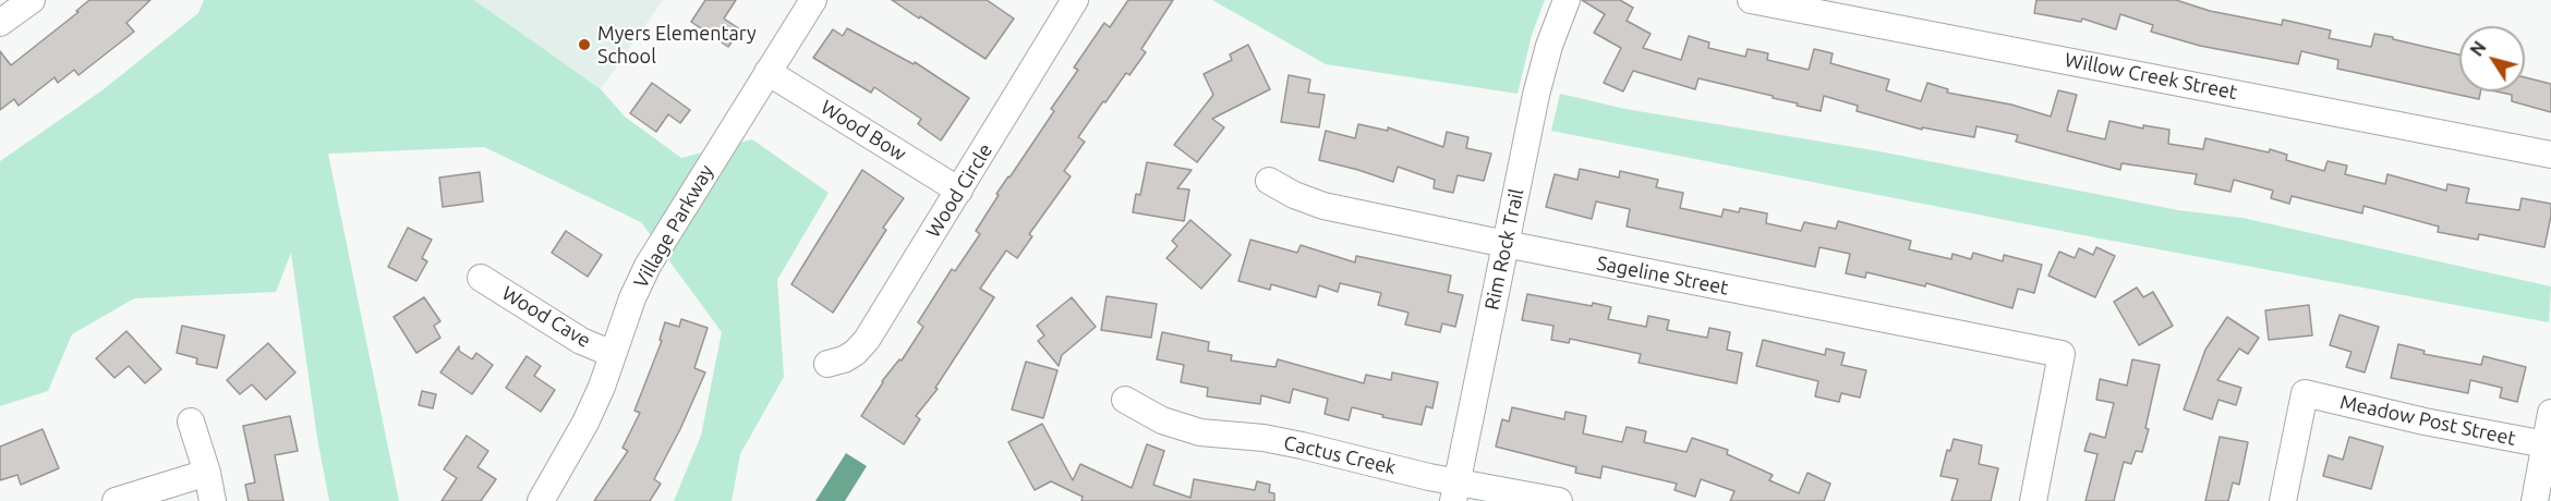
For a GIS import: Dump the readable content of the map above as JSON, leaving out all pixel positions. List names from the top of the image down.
{
  "streets": {
    "street": [
      "Willow Creek Street",
      "Wood Bow",
      "Wood Circle",
      "Village Parkway",
      "Rim Rock Trail",
      "Sageline Street",
      "Wood Cave",
      "Meadow Post Street",
      "Cactus Creek"
    ]
  },
  "crossings": [
    ["Wood Bow", "Wood Circle"],
    ["Wood Bow", "Village Parkway"],
    ["Village Parkway", "Wood Cave"],
    ["Rim Rock Trail", "Sageline Street"],
    ["Rim Rock Trail", "Cactus Creek"]
  ],
  "places": ["Myers Elementary School"],
  "north": "top left"
}
